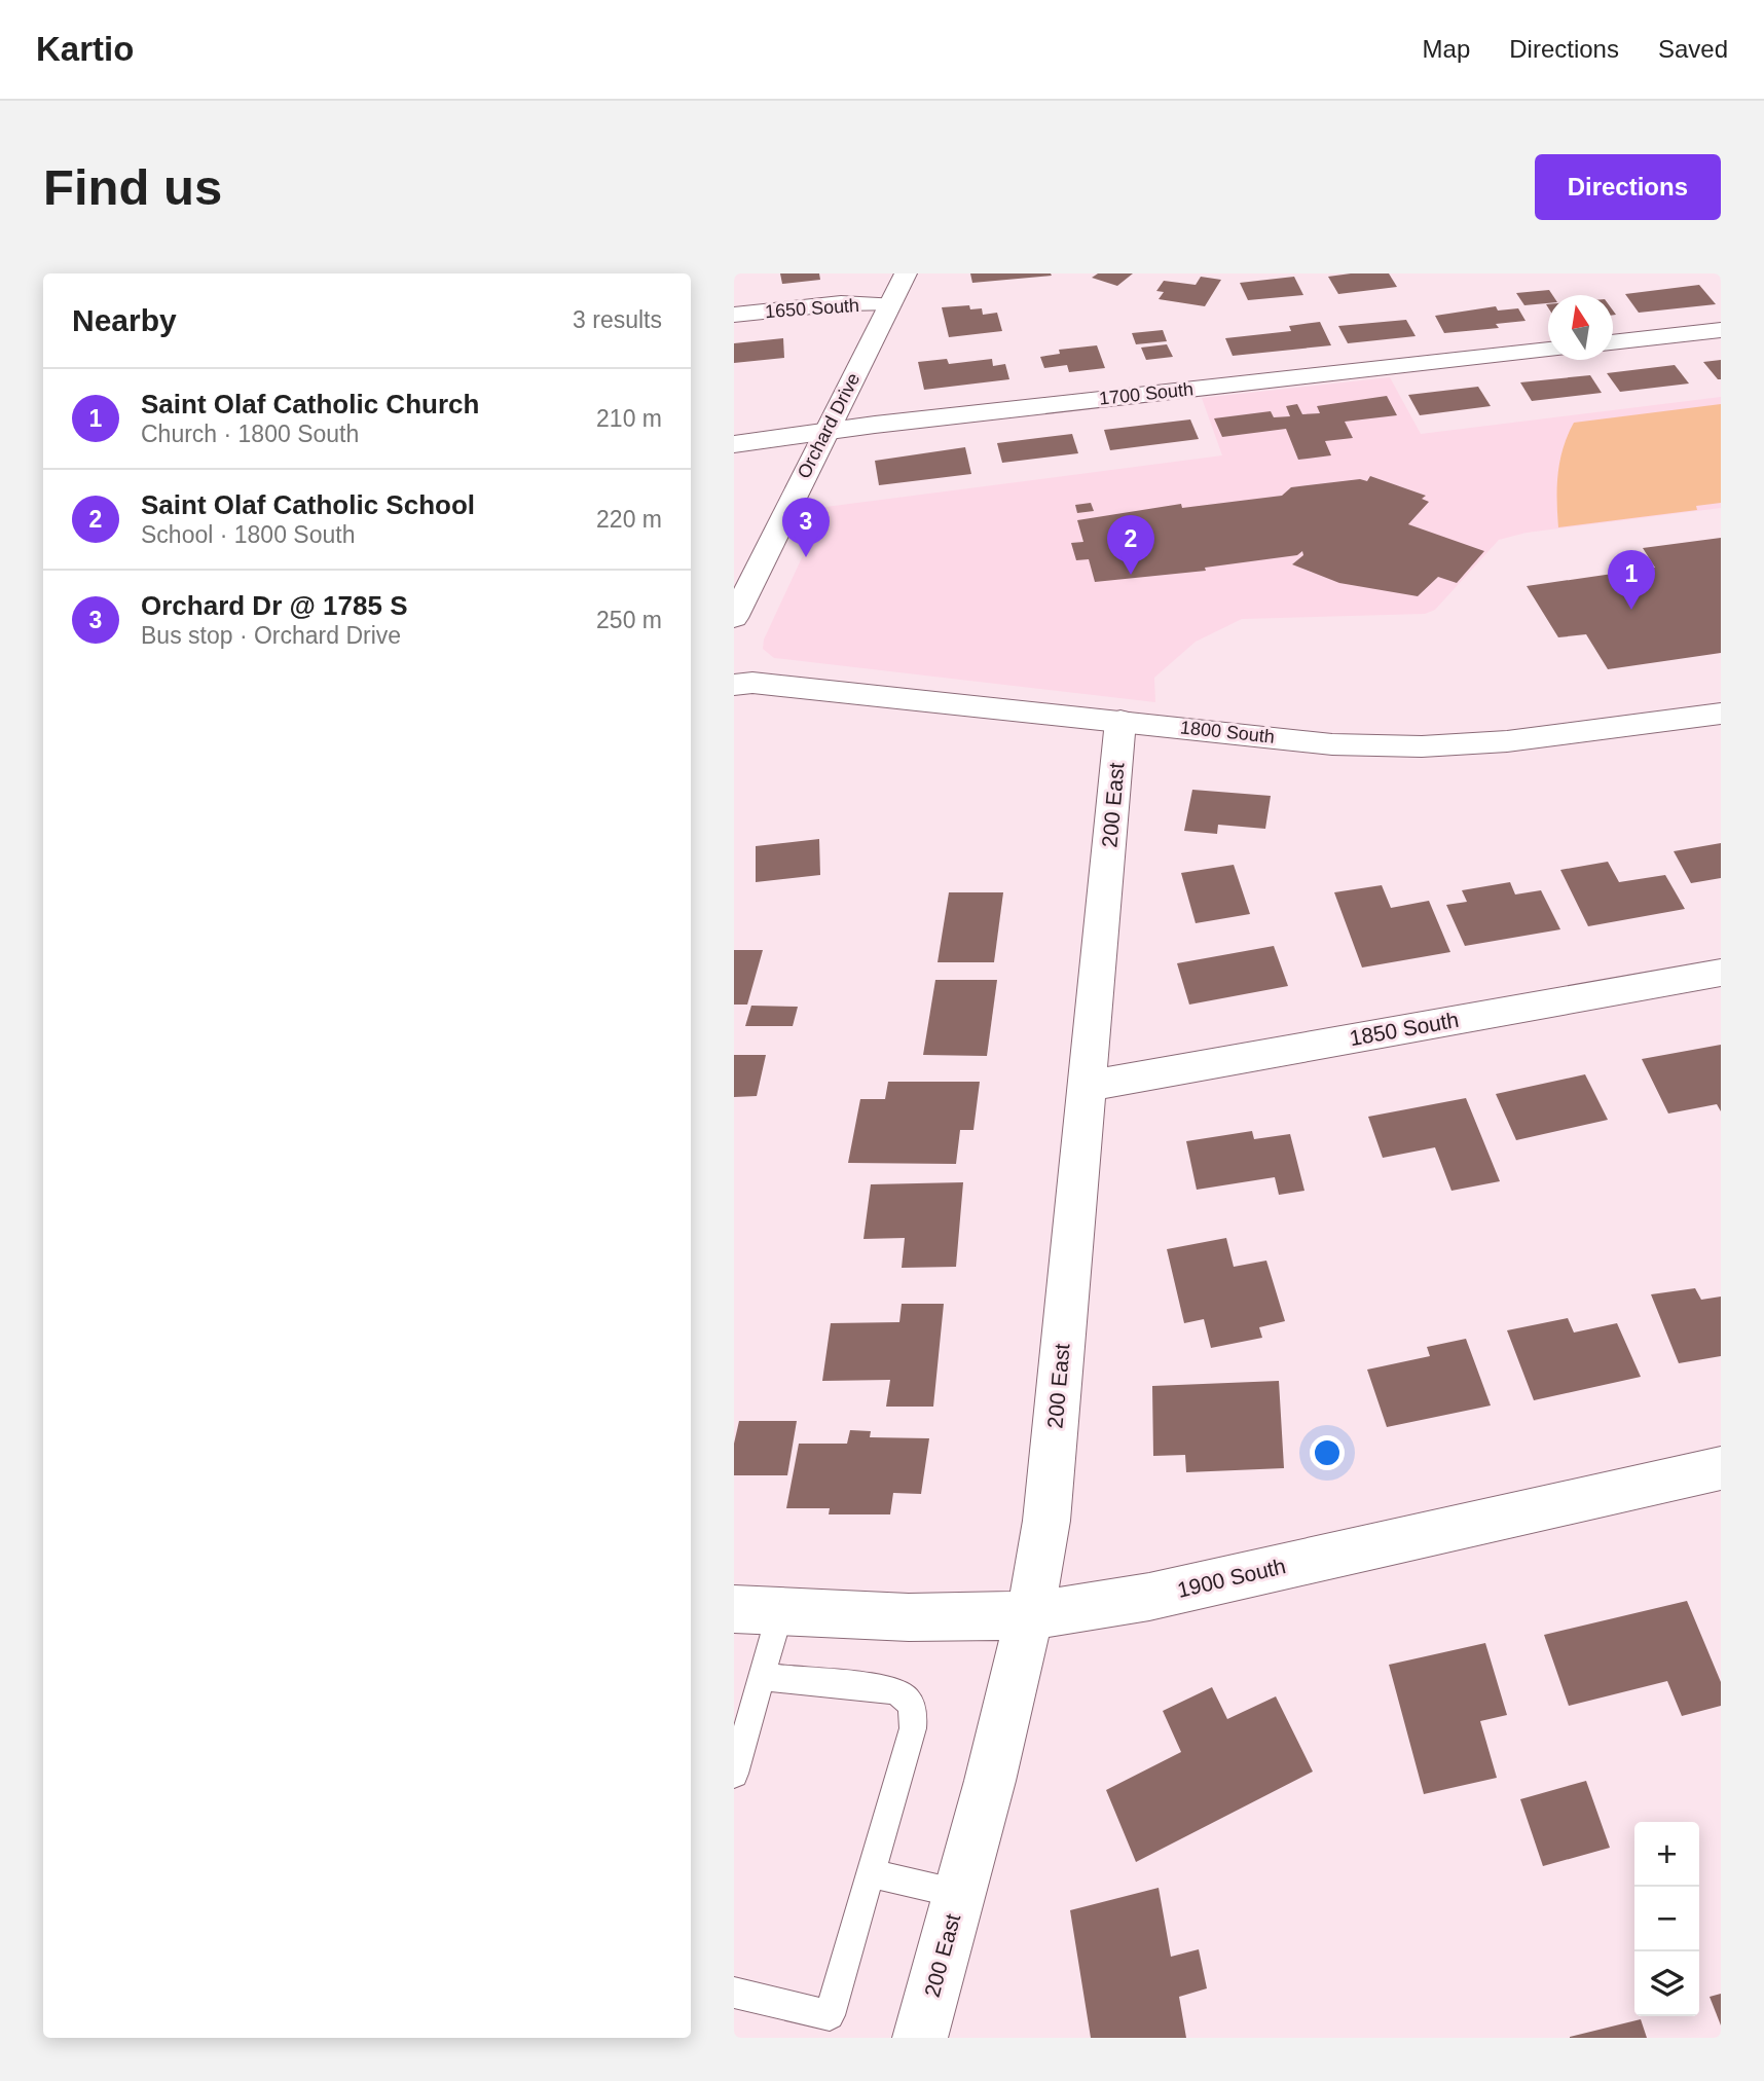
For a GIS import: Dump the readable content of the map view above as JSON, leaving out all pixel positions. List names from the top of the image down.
{
  "streets": {
    "street": [
      "1650 South",
      "1700 South",
      "Orchard Drive",
      "1800 South",
      "200 East",
      "1850 South",
      "1900 South"
    ]
  },
  "crossings": [
    ["1650 South", "Orchard Drive"],
    ["1700 South", "Orchard Drive"],
    ["1800 South", "200 East"],
    ["200 East", "1850 South"],
    ["200 East", "1900 South"]
  ],
  "north": "top",
  "page": {
    "header": "Kartio",
    "nav": ["Map", "Directions", "Saved"],
    "buttons": "Directions",
    "title": "Find us",
    "heading": ["Nearby", "3 results"],
    "list": [
      {
        "mark": "1",
        "name": "Saint Olaf Catholic Church",
        "note": "Church · 1800 South",
        "value": "210 m"
      },
      {
        "mark": "2",
        "name": "Saint Olaf Catholic School",
        "note": "School · 1800 South",
        "value": "220 m"
      },
      {
        "mark": "3",
        "name": "Orchard Dr @ 1785 S",
        "note": "Bus stop · Orchard Drive",
        "value": "250 m"
      }
    ],
    "pins": ["3", "2", "1"],
    "map_buttons": ["+", "−"]
  }
}
